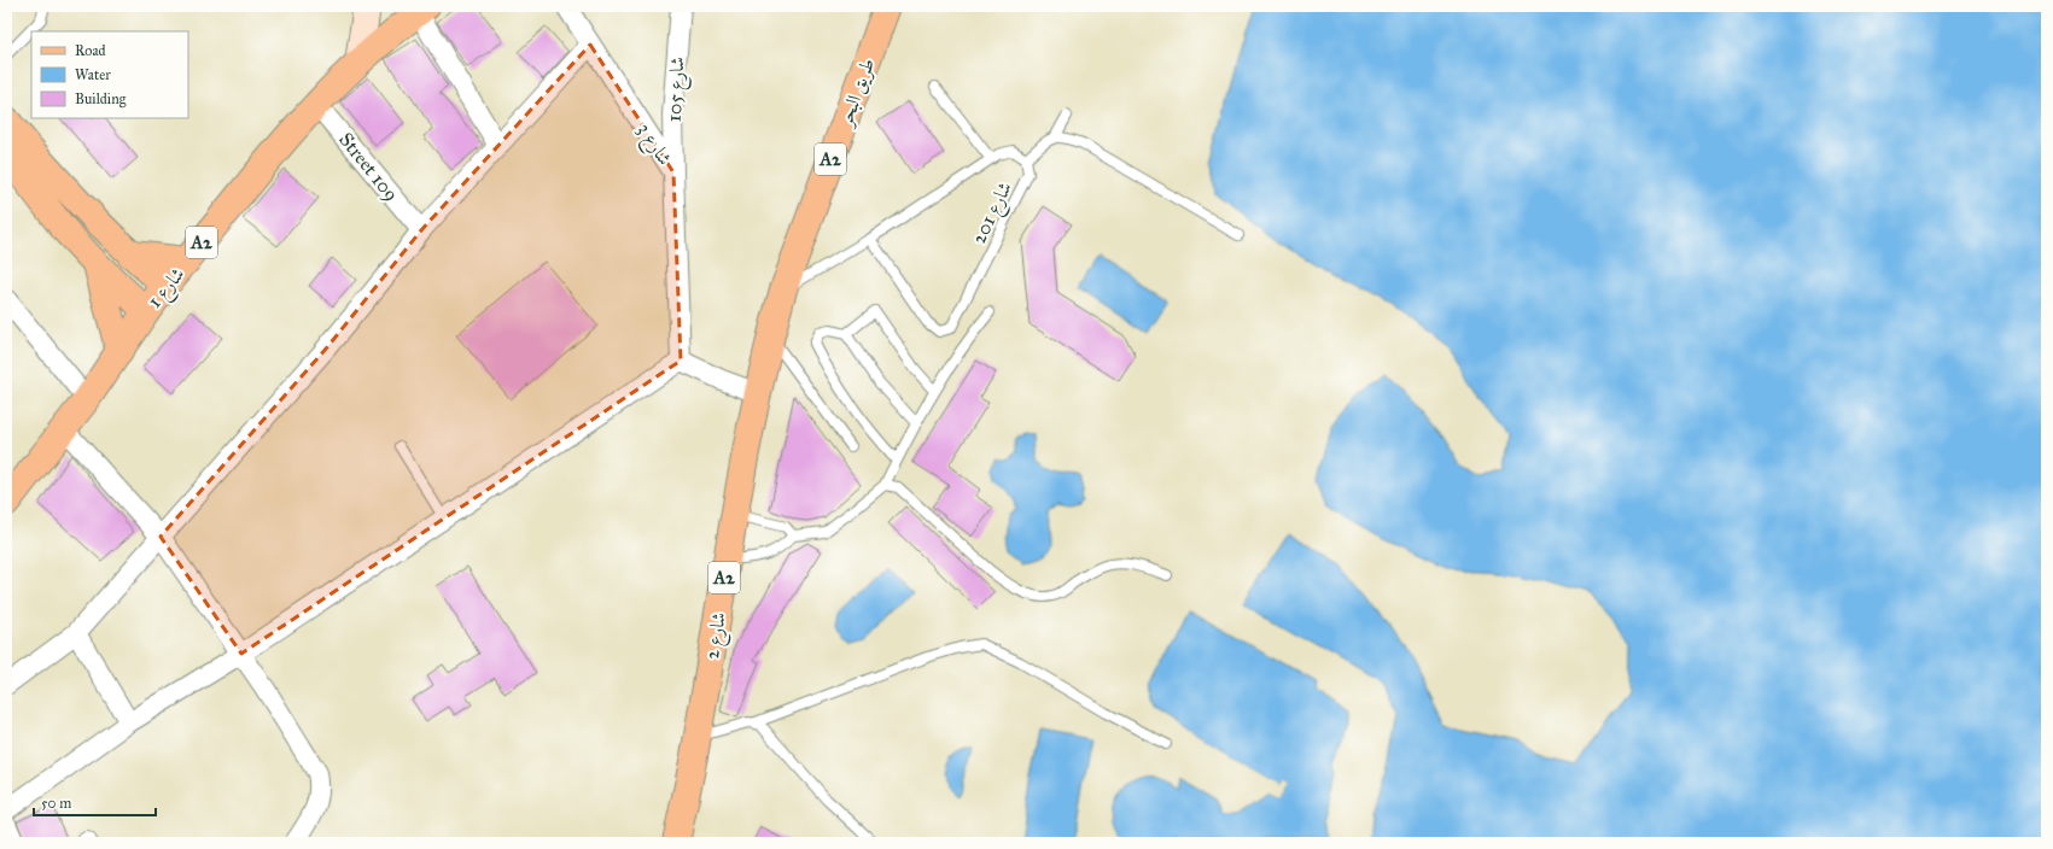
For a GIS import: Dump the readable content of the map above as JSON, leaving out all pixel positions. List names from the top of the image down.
{
  "streets": {
    "main road": [
      "طريق البحر",
      "A2",
      "شارع 1",
      "شارع 2"
    ],
    "street": ["شارع 105", "شارع 3", "Street 109"],
    "lane": ["شارع 201"]
  },
  "crossings": [
    ["شارع 105", "شارع 3"],
    ["طريق البحر", "شارع 201"],
    ["طريق البحر", "شارع 2"],
    ["Street 109", "شارع 1"],
    ["شارع 201", "شارع 2"]
  ],
  "legend": ["Road", "Water", "Building"],
  "scale_bar": "50 m"
}
